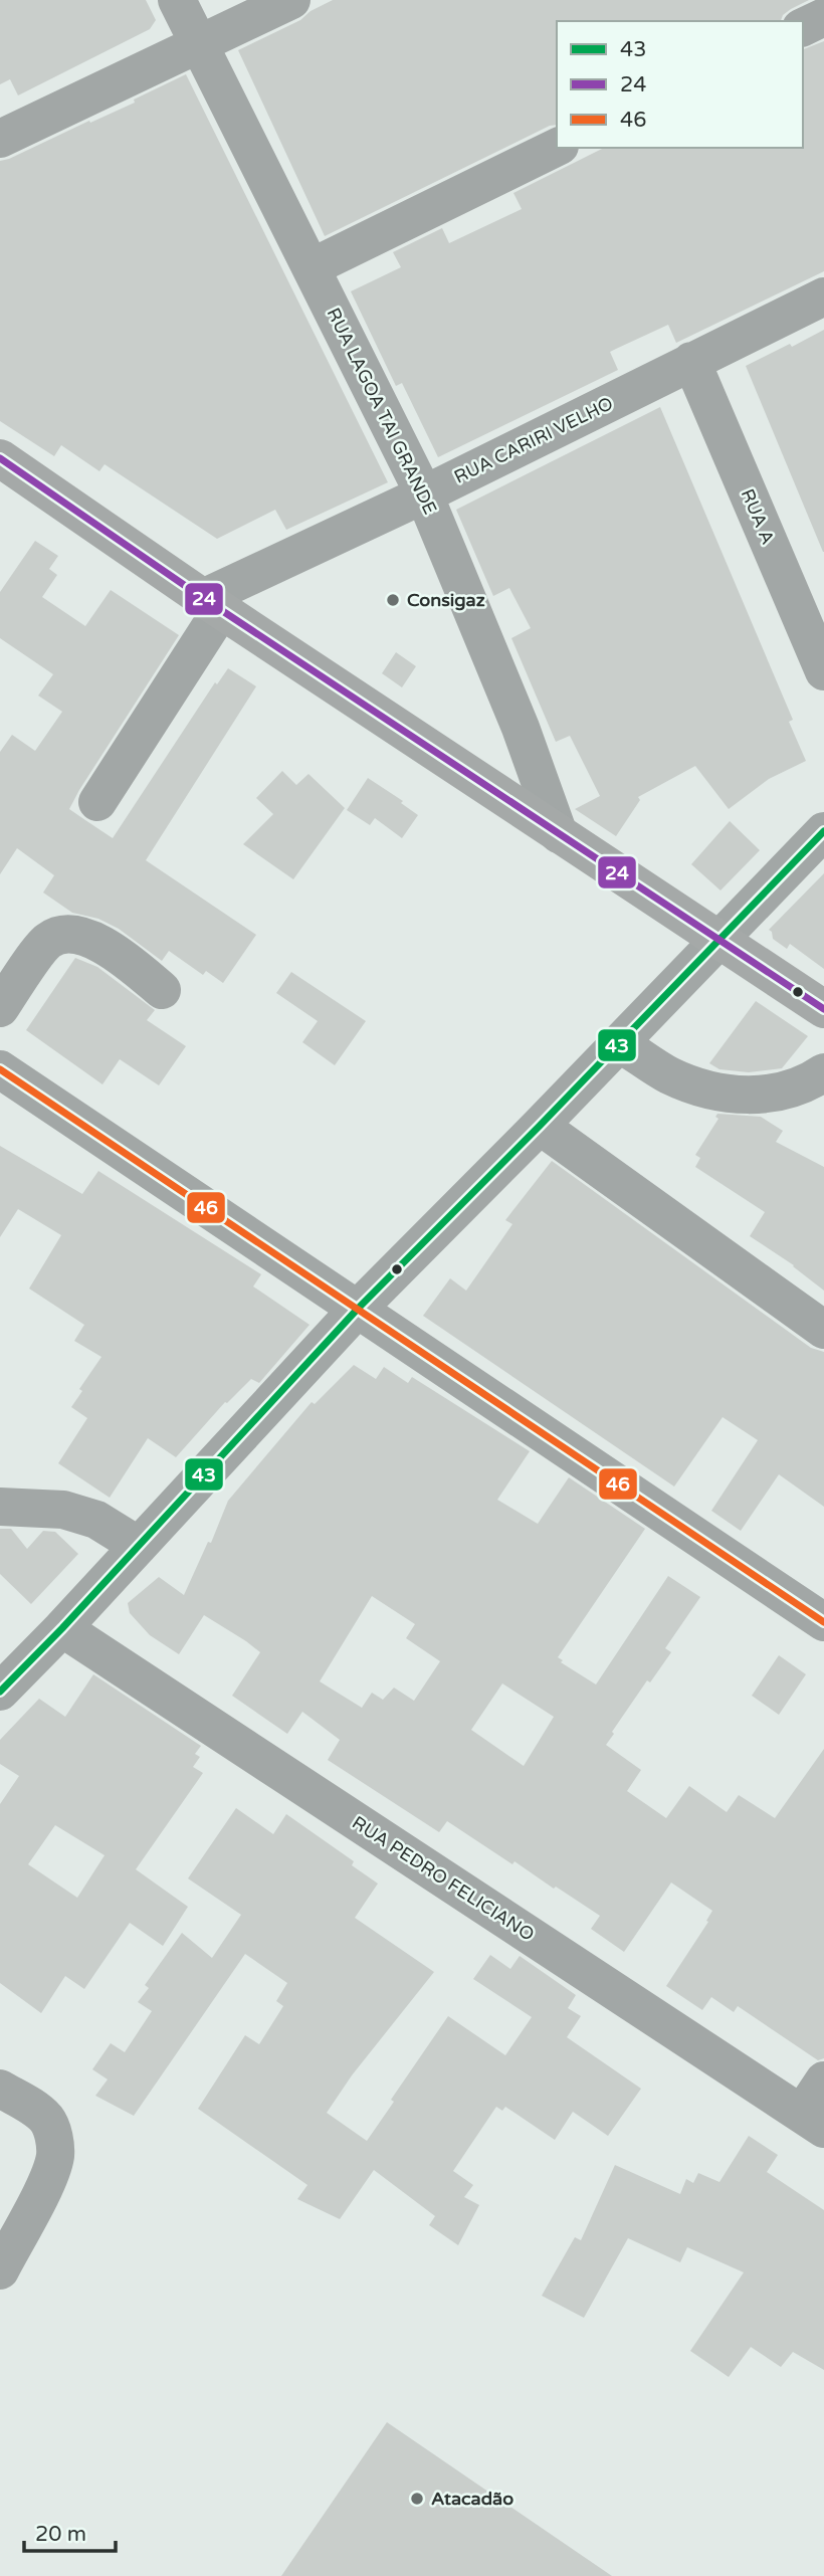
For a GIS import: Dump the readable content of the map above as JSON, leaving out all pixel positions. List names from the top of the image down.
{
  "streets": {
    "street": [
      "RUA LAGOA TAI GRANDE",
      "RUA CARIRI VELHO",
      "RUA A",
      "RUA PEDRO FELICIANO"
    ]
  },
  "crossings": [
    ["RUA LAGOA TAI GRANDE", "RUA CARIRI VELHO"],
    ["RUA CARIRI VELHO", "RUA A"]
  ],
  "places": ["Consigaz", "Atacadão"],
  "lines": ["transit line 24", "transit line 43", "transit line 46"],
  "legend": ["43", "24", "46"],
  "scale_bar": "20 m"
}
